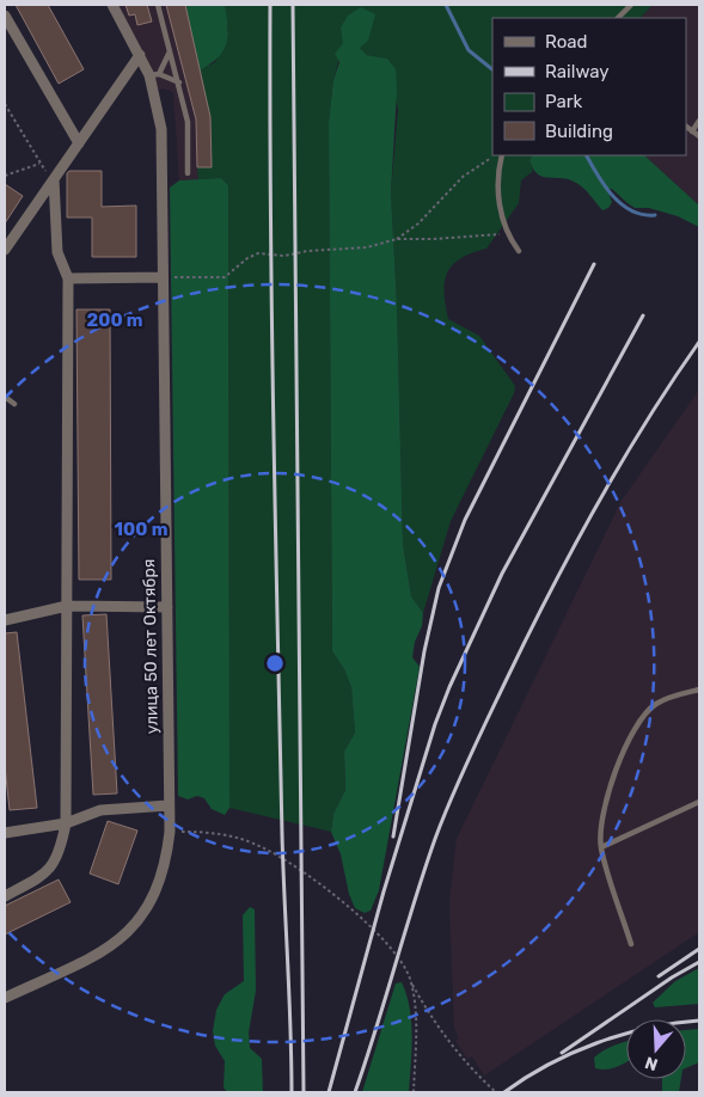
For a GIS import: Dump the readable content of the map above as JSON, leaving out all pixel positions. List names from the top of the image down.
{
  "streets": {
    "street": ["улица 50 лет Октября"]
  },
  "legend": [
    "Road",
    "Railway",
    "Park",
    "Building"
  ],
  "north": "bottom",
  "rings": ["200 m", "100 m"]
}
